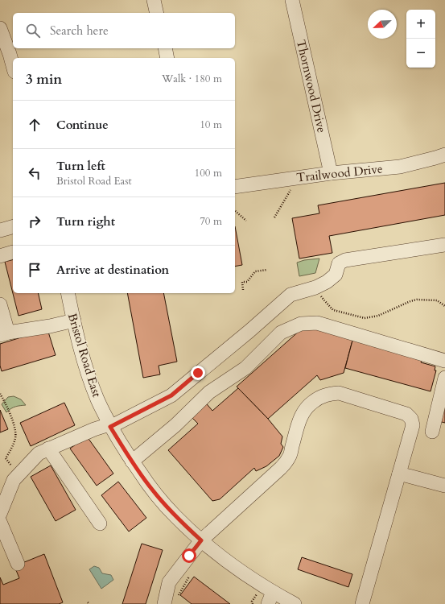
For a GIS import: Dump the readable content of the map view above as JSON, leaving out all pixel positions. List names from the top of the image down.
{
  "streets": {
    "street": ["Thornwood Drive", "Trailwood Drive", "Bristol Road East"]
  },
  "crossings": [
    ["Thornwood Drive", "Trailwood Drive"]
  ],
  "north": "bottom left",
  "page": {
    "map_buttons": ["+", "−"],
    "search": "Search here",
    "heading": ["3 min", "Walk · 180 m"],
    "list": [
      ["Continue", "10 m"],
      ["Turn left", "Bristol Road East", "100 m"],
      ["Turn right", "70 m"],
      "Arrive at destination"
    ]
  }
}
